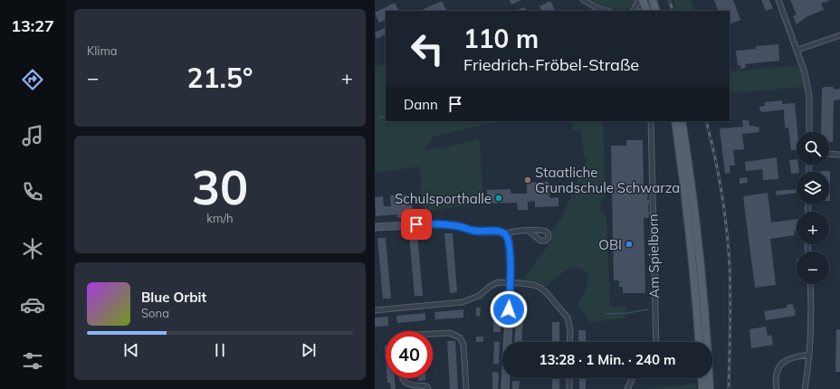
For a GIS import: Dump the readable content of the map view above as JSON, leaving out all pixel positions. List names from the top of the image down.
{
  "streets": {
    "street": ["Am Spielborn"]
  },
  "places": ["Staatliche Grundschule Schwarza", "Schulsporthalle", "OBI"],
  "page": {
    "tabs": "13:27",
    "tile": [
      "Klima",
      ["30", "km/h"]
    ],
    "turn": ["110 m", "Friedrich-Fröbel-Straße"],
    "heat": ["−", "21.5°", "+"],
    "then": "Dann",
    "map_buttons": ["+", "−"],
    "song": ["Blue Orbit", "Sona"],
    "limit": "40",
    "trip": "13:28 · 1 Min. · 240 m"
  }
}
